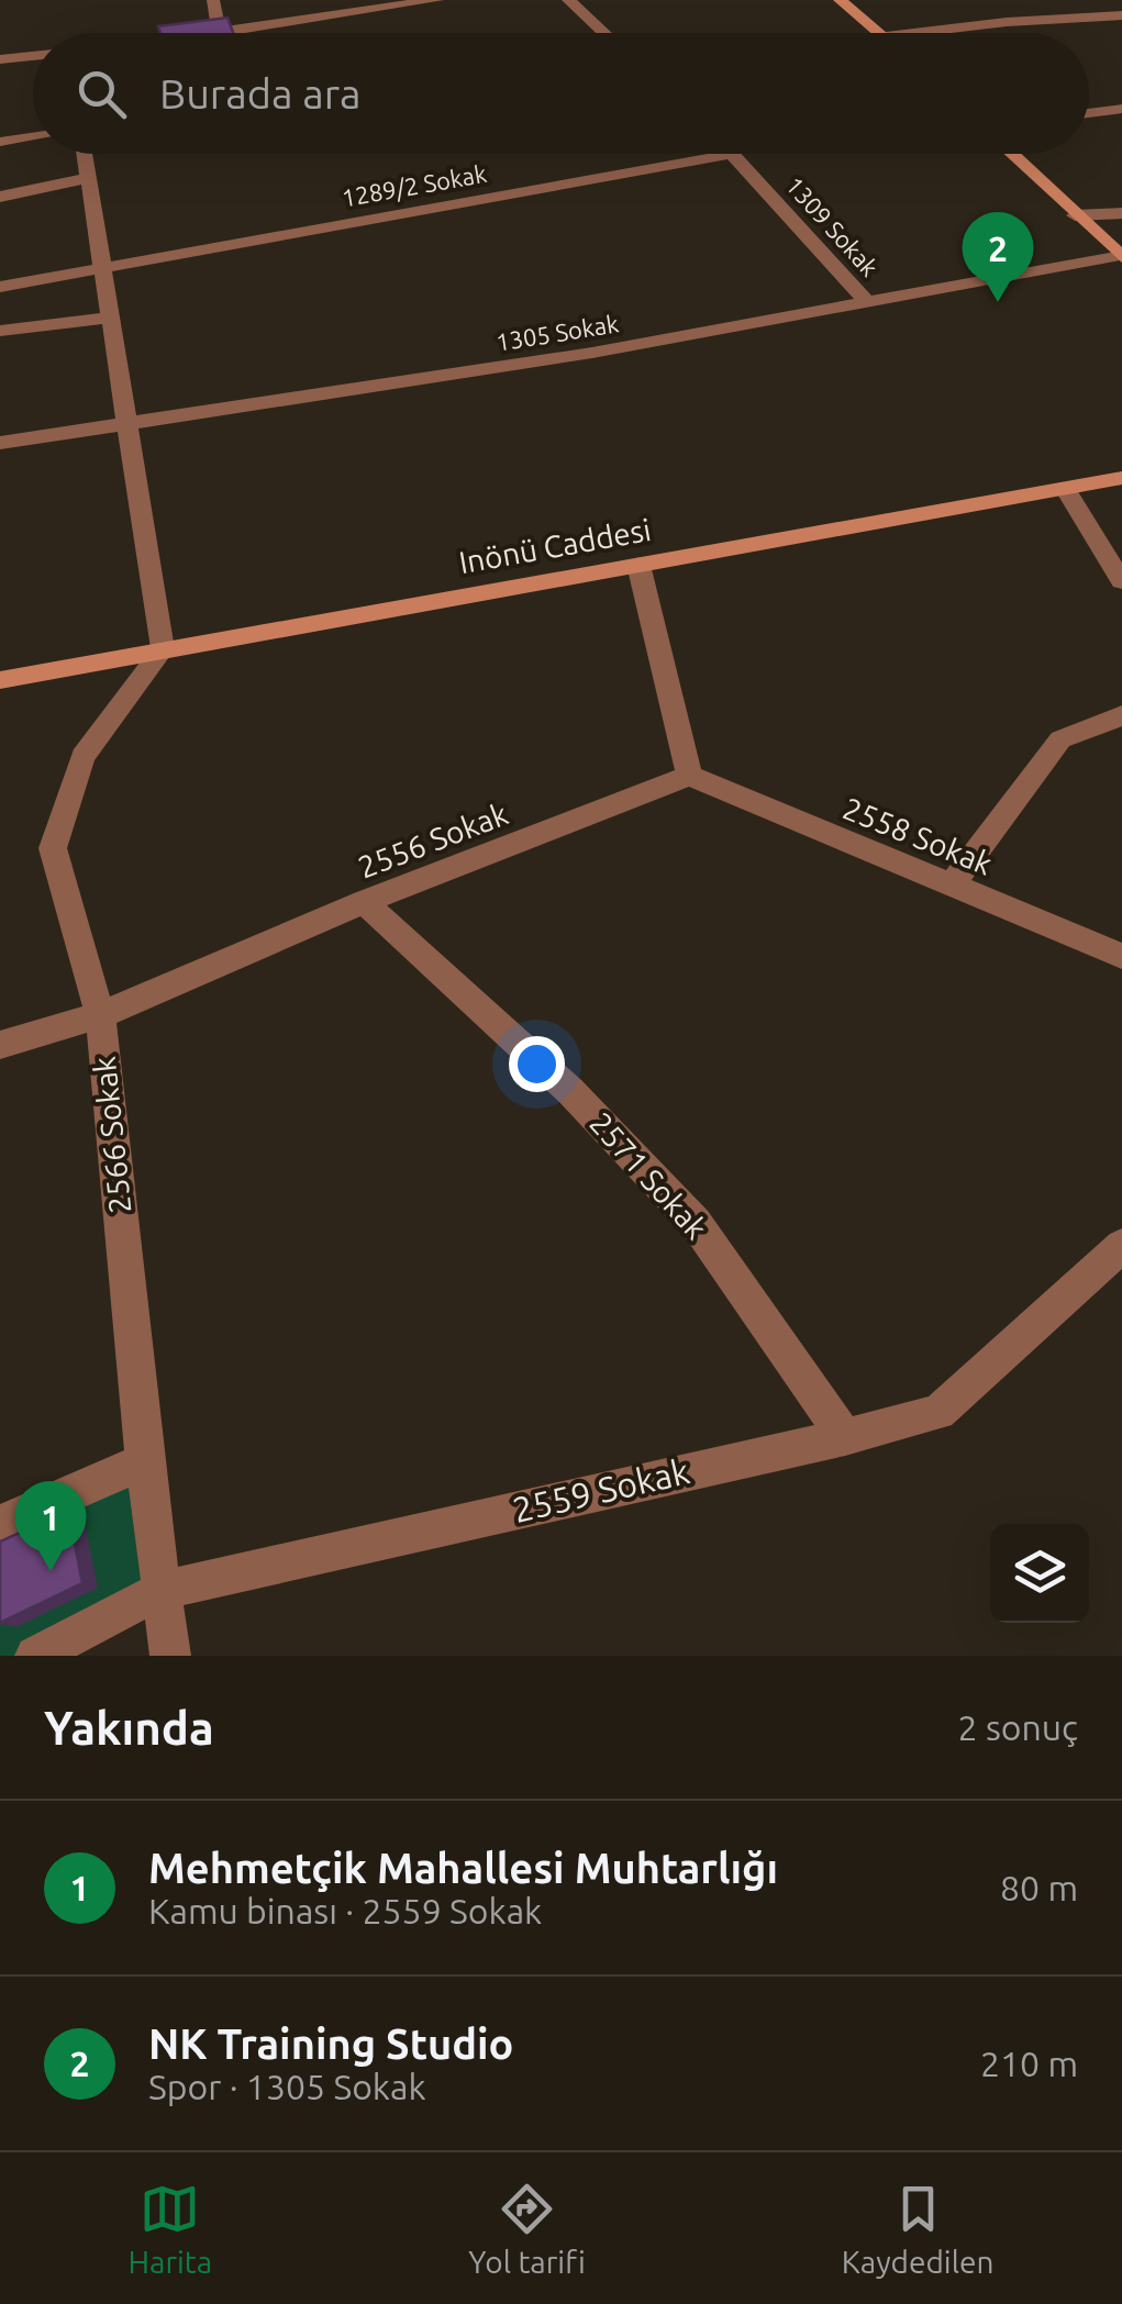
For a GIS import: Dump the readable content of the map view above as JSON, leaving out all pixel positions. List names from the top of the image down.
{
  "streets": {
    "street": [
      "1289/2 Sokak",
      "1309 Sokak",
      "1305 Sokak",
      "Inönü Caddesi",
      "2558 Sokak",
      "2556 Sokak",
      "2566 Sokak",
      "2571 Sokak",
      "2559 Sokak"
    ]
  },
  "crossings": [
    ["1309 Sokak", "1305 Sokak"],
    ["Inönü Caddesi", "2566 Sokak"],
    ["2558 Sokak", "2556 Sokak"],
    ["2556 Sokak", "2566 Sokak"],
    ["2556 Sokak", "2571 Sokak"],
    ["2566 Sokak", "2559 Sokak"],
    ["2571 Sokak", "2559 Sokak"]
  ],
  "page": {
    "search": "Burada ara",
    "pins": ["2", "1"],
    "heading": ["Yakında", "2 sonuç"],
    "list": [
      {
        "mark": "1",
        "name": "Mehmetçik Mahallesi Muhtarlığı",
        "note": "Kamu binası · 2559 Sokak",
        "value": "80 m"
      },
      {
        "mark": "2",
        "name": "NK Training Studio",
        "note": "Spor · 1305 Sokak",
        "value": "210 m"
      }
    ],
    "nav": ["Harita", "Yol tarifi", "Kaydedilen"]
  }
}
